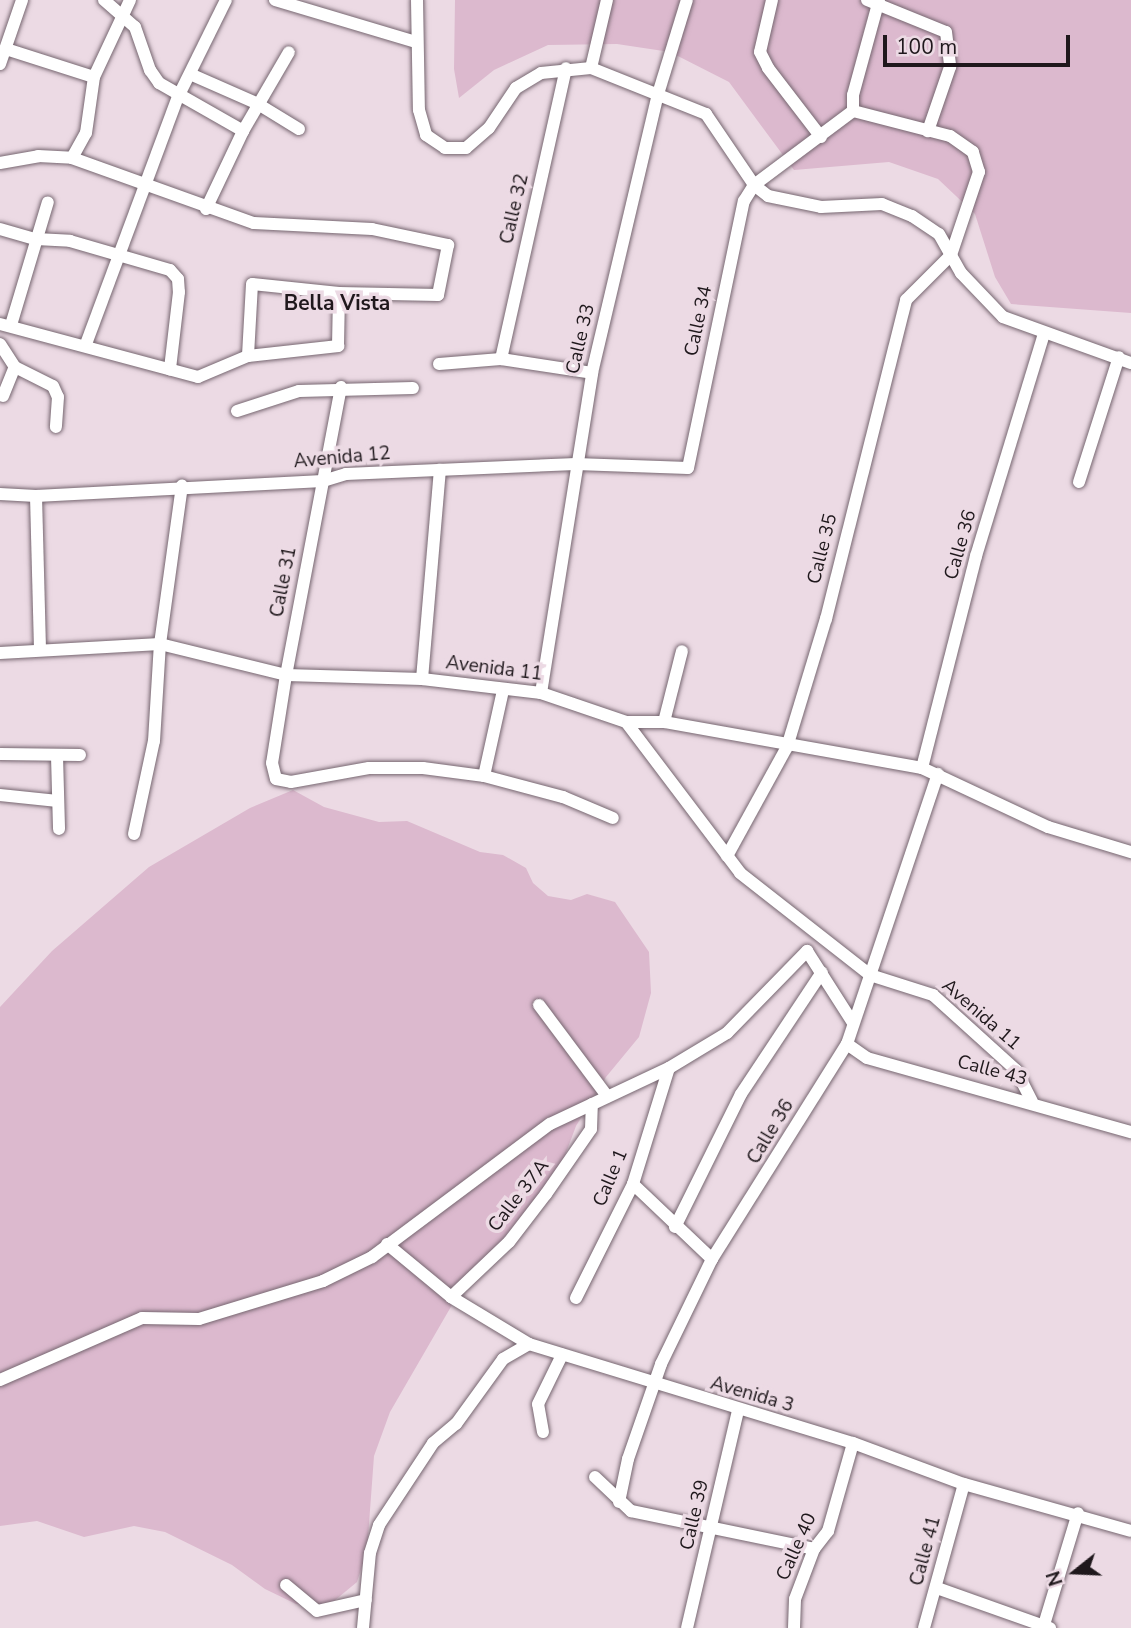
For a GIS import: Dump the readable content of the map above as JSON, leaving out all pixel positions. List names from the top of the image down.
{
  "streets": {
    "street": [
      "Calle 32",
      "Calle 34",
      "Calle 33",
      "Avenida 12",
      "Calle 36",
      "Calle 35",
      "Calle 31",
      "Avenida 11",
      "Calle 43",
      "Calle 1",
      "Calle 37A",
      "Avenida 3",
      "Calle 39",
      "Calle 40",
      "Calle 41"
    ]
  },
  "crossings": [
    ["Calle 34", "Avenida 12"],
    ["Calle 33", "Avenida 12"],
    ["Calle 33", "Avenida 11"],
    ["Avenida 12", "Calle 31"],
    ["Calle 36", "Avenida 11"],
    ["Calle 36", "Calle 43"],
    ["Calle 36", "Avenida 3"],
    ["Calle 35", "Avenida 11"],
    ["Calle 31", "Avenida 11"],
    ["Avenida 11", "Calle 43"],
    ["Calle 37A", "Avenida 3"],
    ["Avenida 3", "Calle 39"],
    ["Avenida 3", "Calle 40"],
    ["Avenida 3", "Calle 41"]
  ],
  "districts": ["Bella Vista"],
  "scale_bar": "100 m",
  "north": "left"
}
